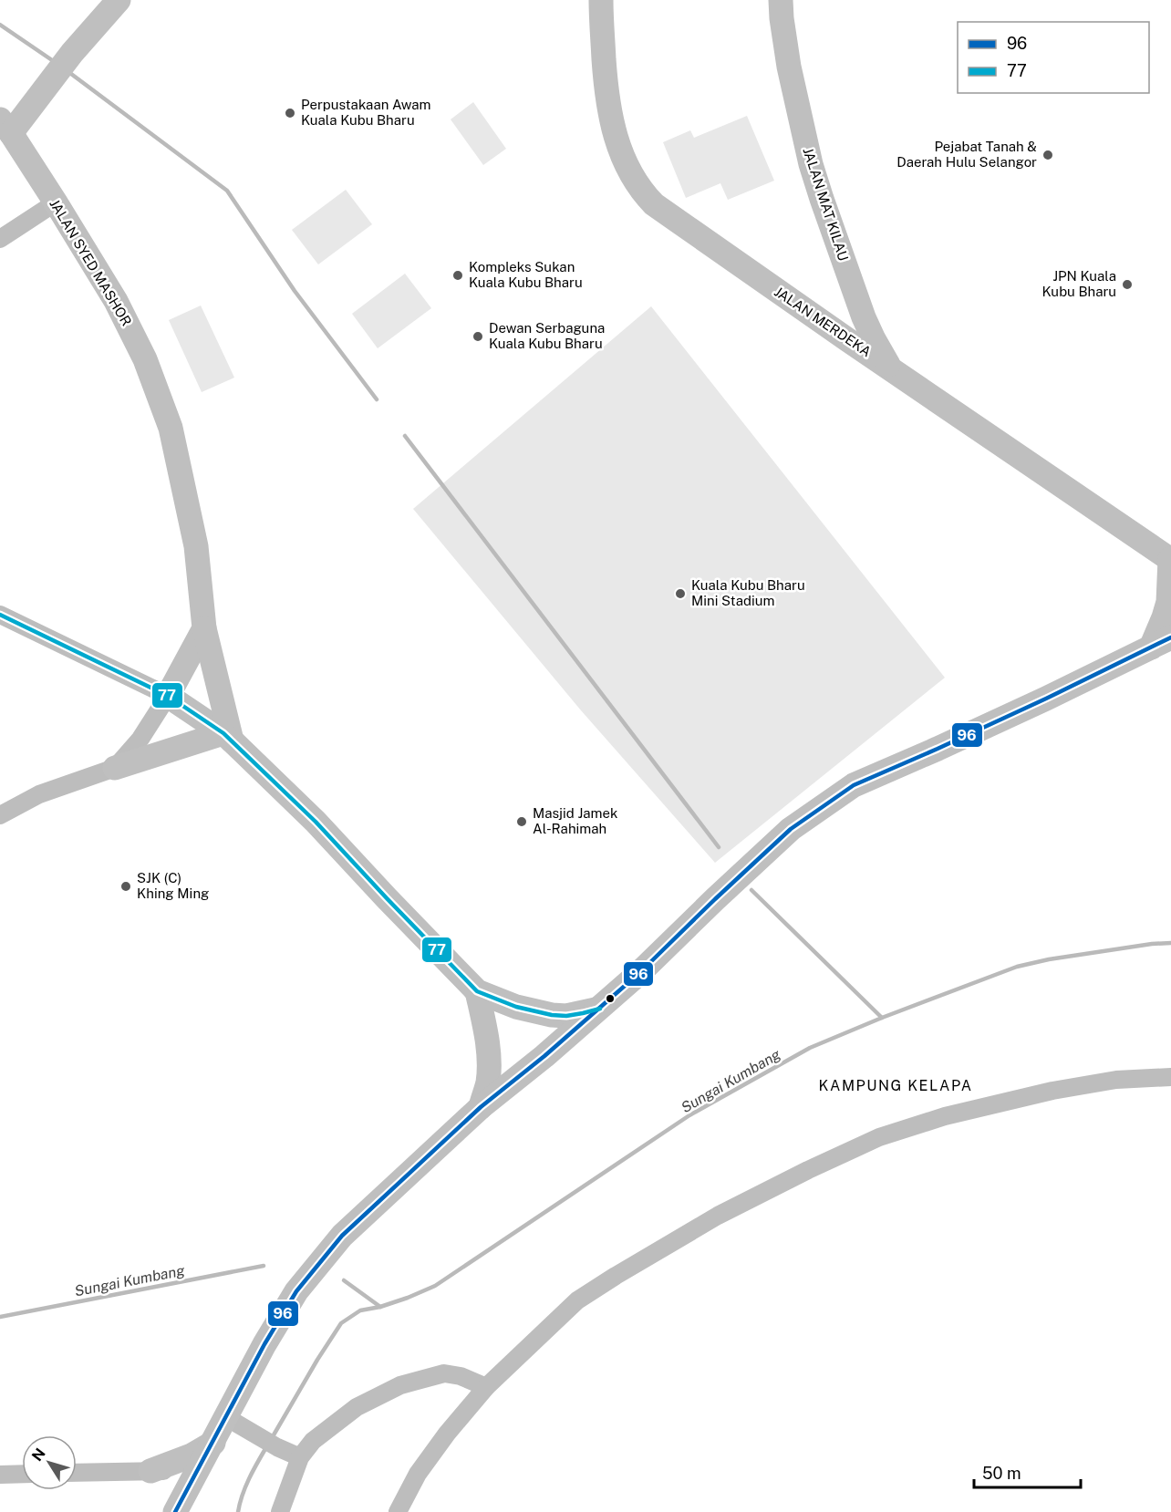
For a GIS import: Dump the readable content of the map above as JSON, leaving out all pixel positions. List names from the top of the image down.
{
  "streets": {
    "street": ["JALAN MAT KILAU", "JALAN SYED MASHOR", "JALAN MERDEKA"]
  },
  "crossings": [
    ["JALAN MAT KILAU", "JALAN MERDEKA"]
  ],
  "districts": ["KAMPUNG KELAPA"],
  "water": ["Sungai Kumbang"],
  "places": [
    "Perpustakaan Awam Kuala Kubu Bharu",
    "Pejabat Tanah & Daerah Hulu Selangor",
    "Kompleks Sukan Kuala Kubu Bharu",
    "JPN Kuala Kubu Bharu",
    "Dewan Serbaguna Kuala Kubu Bharu",
    "Kuala Kubu Bharu Mini Stadium",
    "Masjid Jamek Al-Rahimah",
    "SJK (C) Khing Ming"
  ],
  "lines": ["transit line 77", "transit line 96"],
  "legend": ["96", "77"],
  "scale_bar": "50 m",
  "north": "top left"
}
